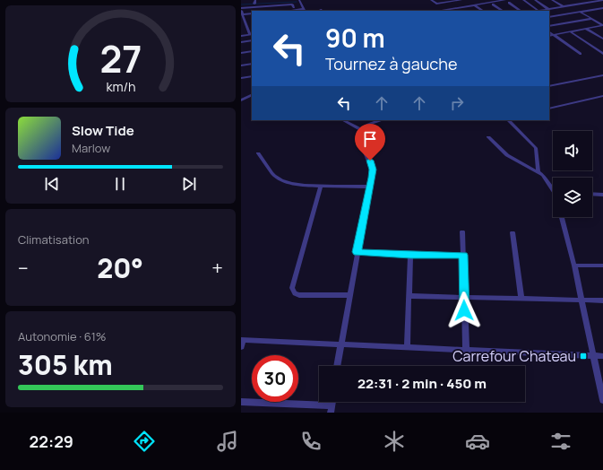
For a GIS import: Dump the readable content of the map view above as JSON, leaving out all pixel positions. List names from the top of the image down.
{
  "places": {
    "transit": ["Carrefour Chateau"]
  },
  "page": {
    "turn": ["90 m", "Tournez à gauche"],
    "song": ["Slow Tide", "Marlow"],
    "tile": [
      "Climatisation",
      ["Autonomie · 61%", "305 km"]
    ],
    "heat": ["−", "20°", "+"],
    "limit": "30",
    "trip": "22:31 · 2 min · 450 m",
    "tabs": "22:29",
    "gauge": ["27", "km/h"]
  }
}
